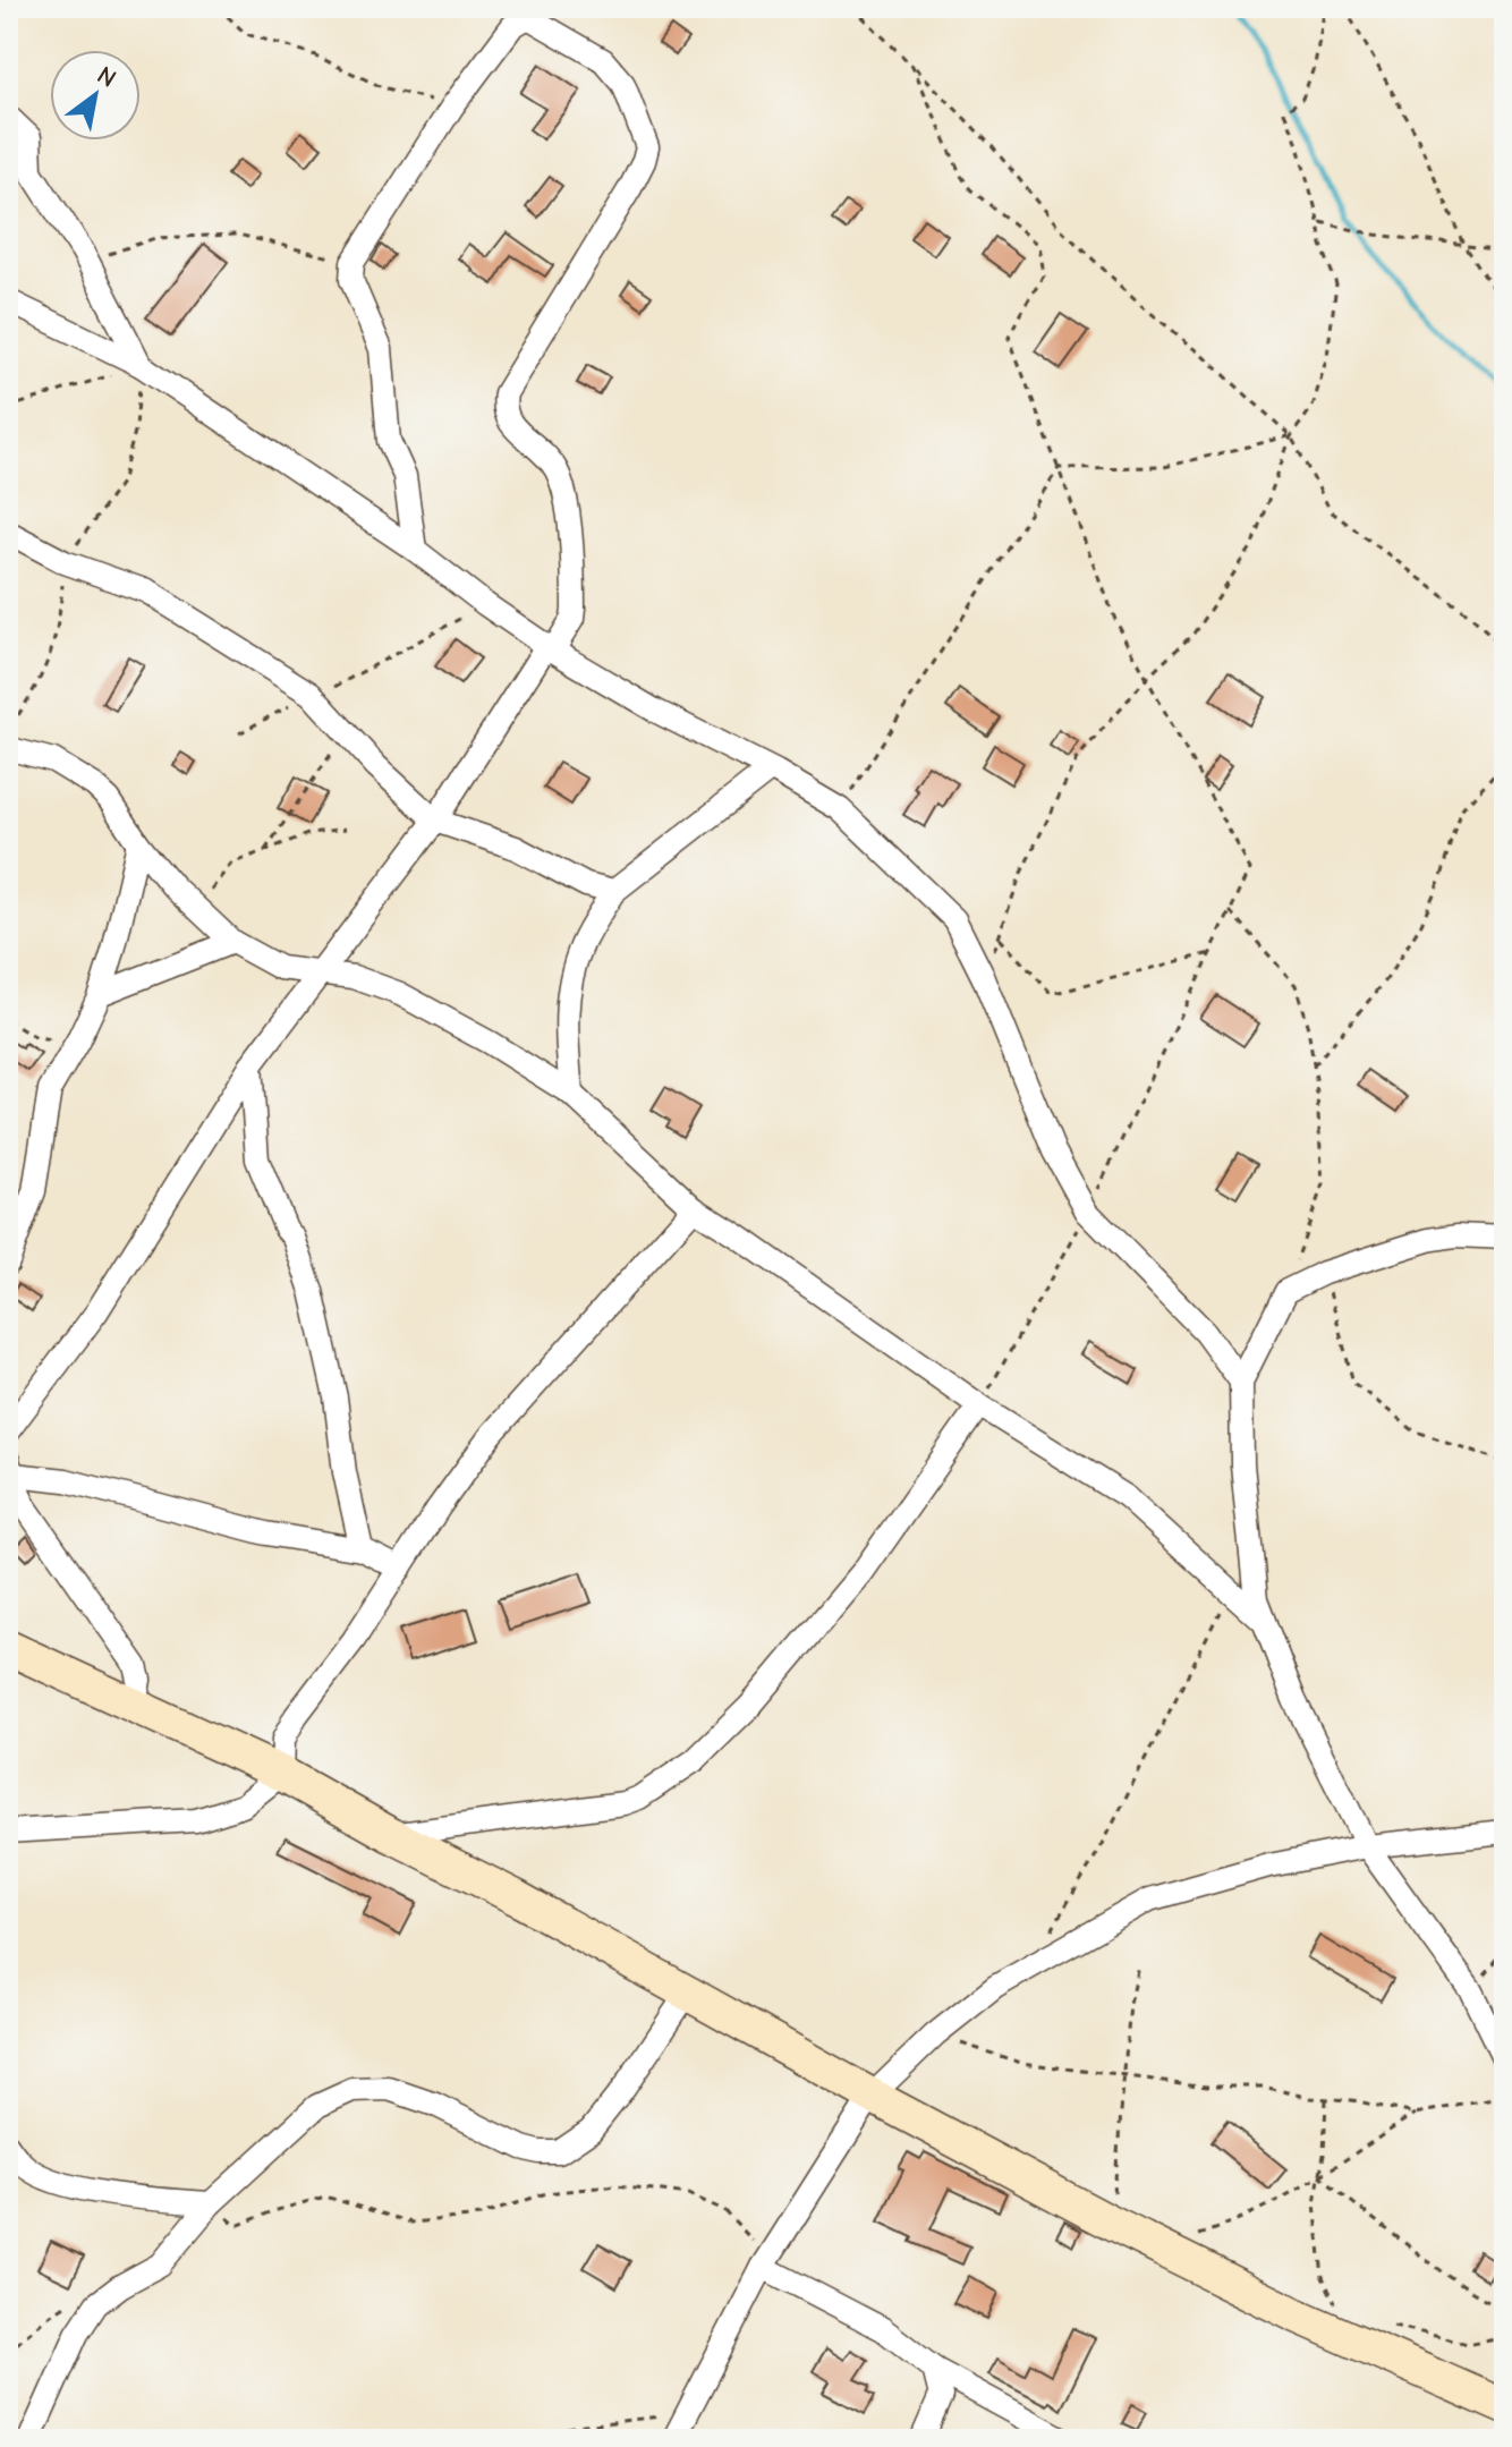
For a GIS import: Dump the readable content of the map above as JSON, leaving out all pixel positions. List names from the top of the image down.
{
  "north": "top right"
}
